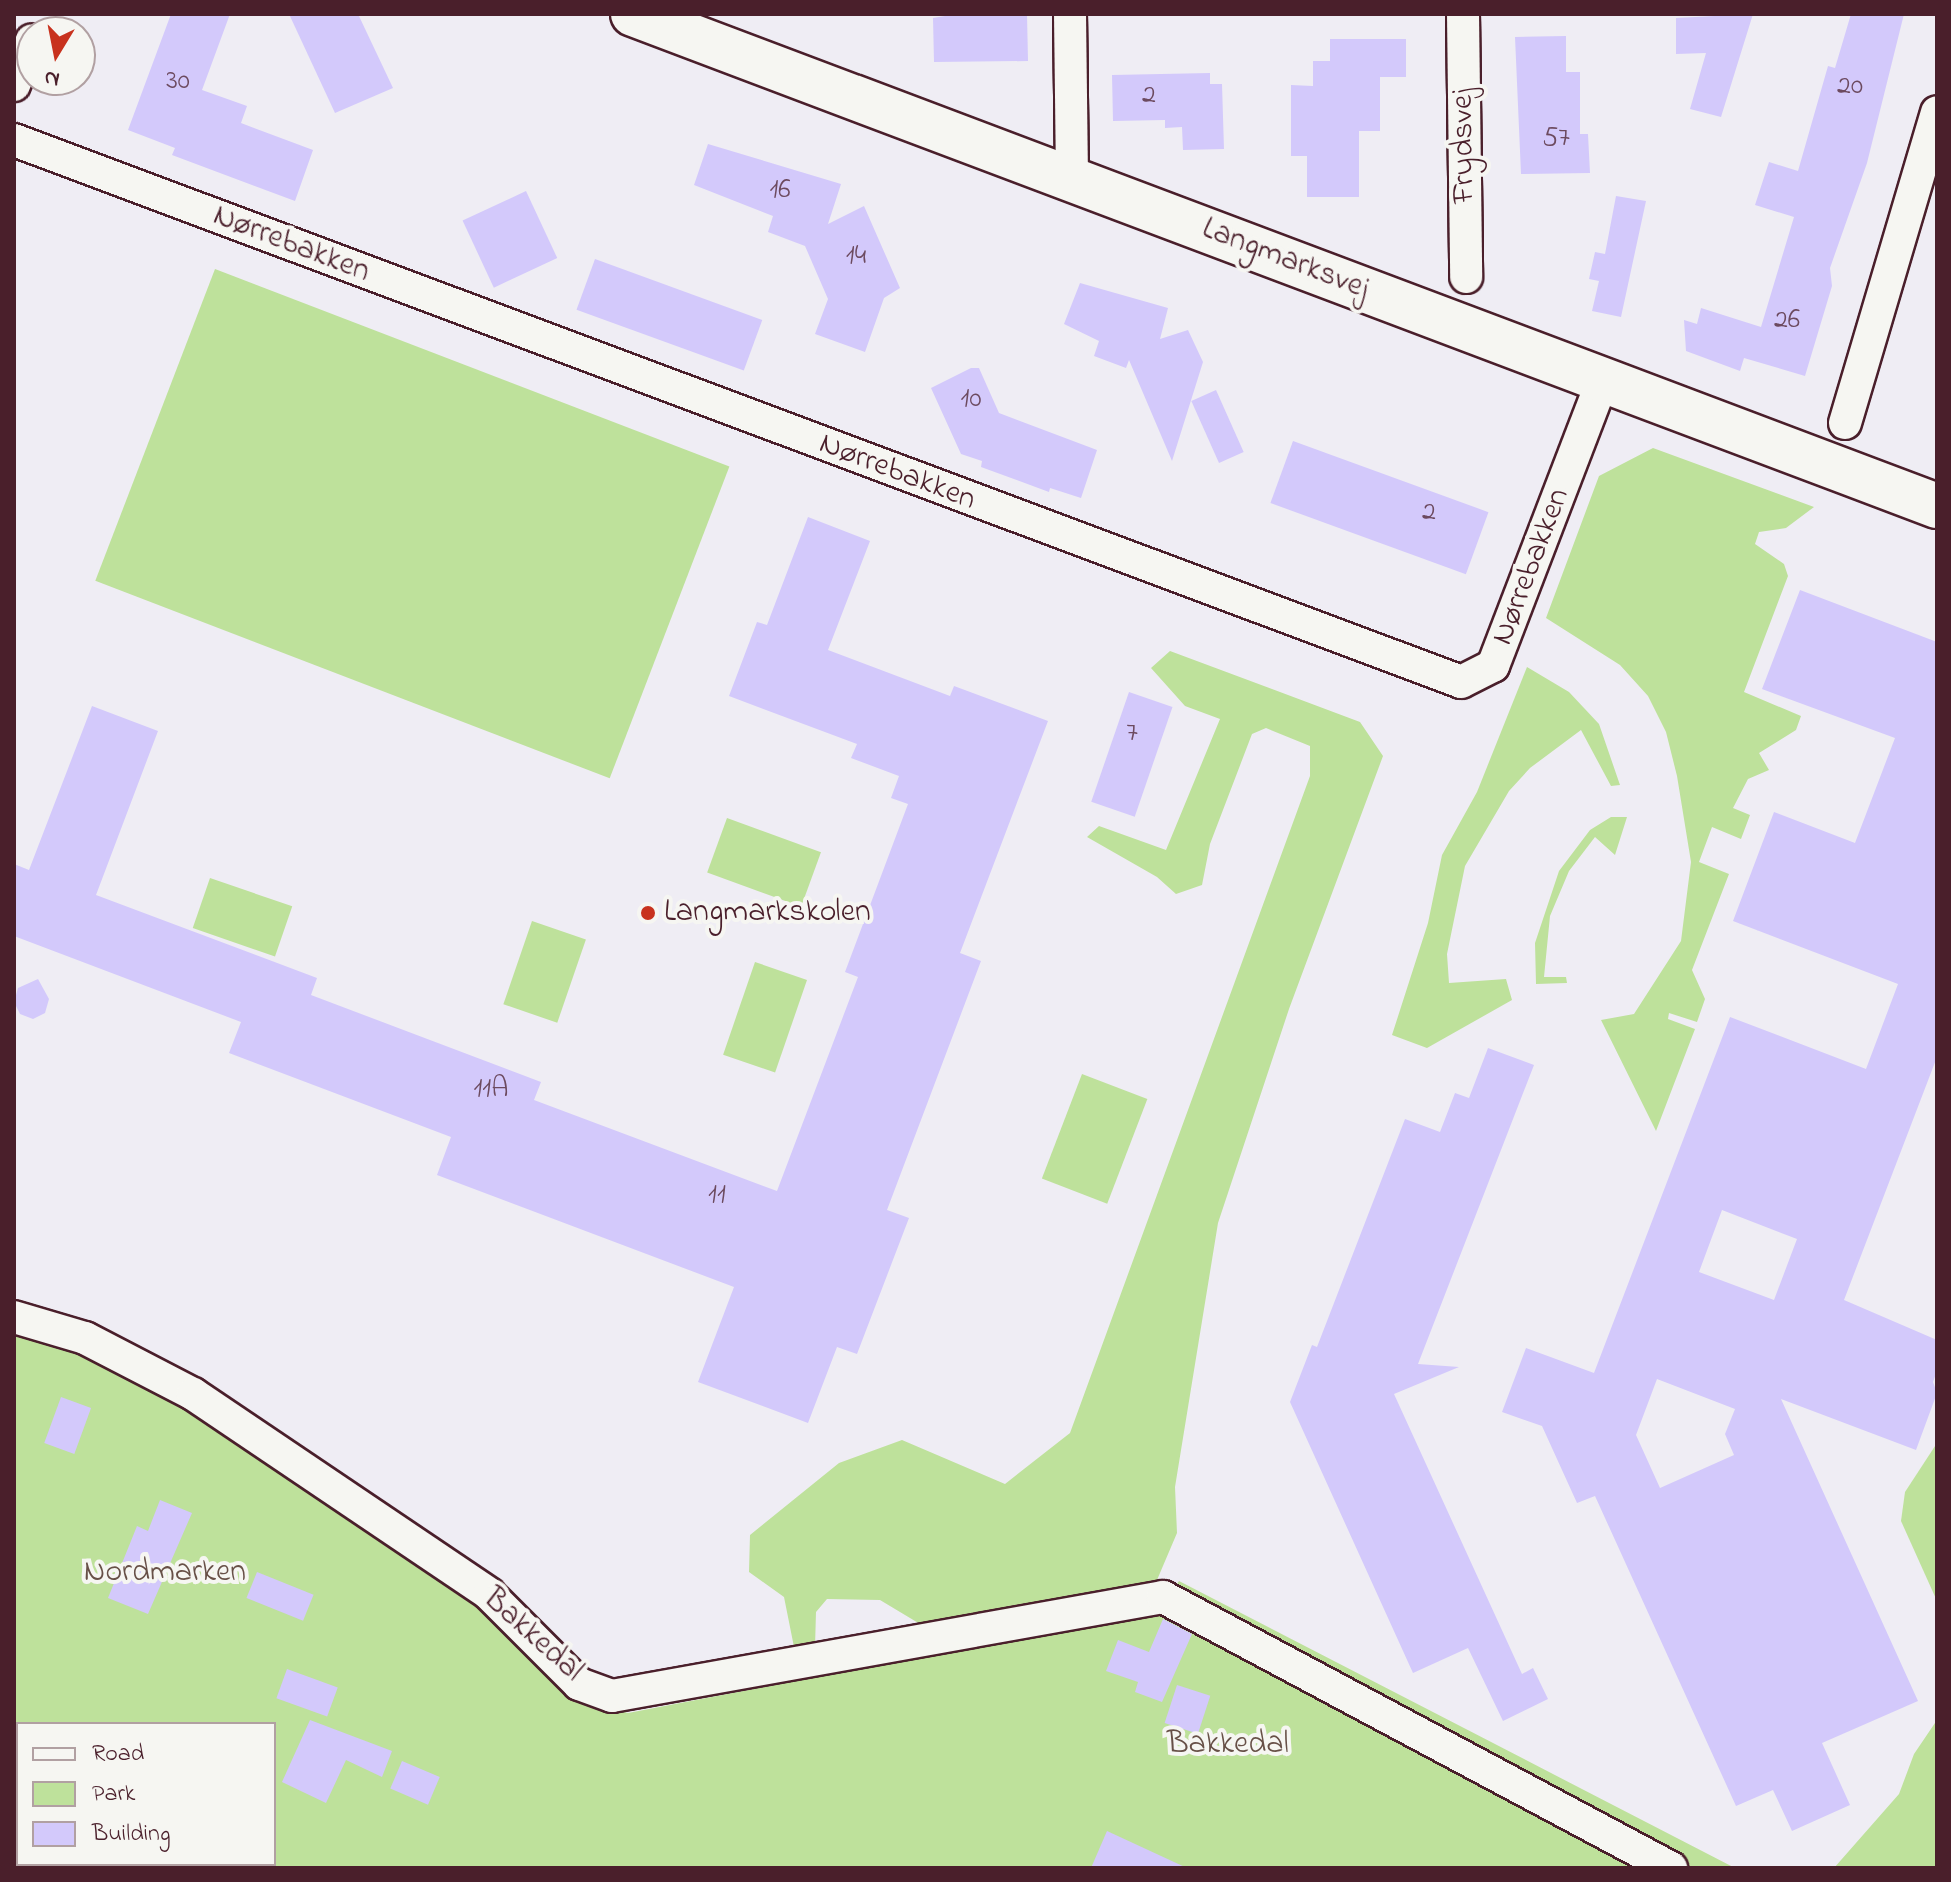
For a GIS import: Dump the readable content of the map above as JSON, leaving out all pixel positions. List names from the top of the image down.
{
  "streets": {
    "main road": ["Langmarksvej"],
    "street": ["Frydsvej", "Nørrebakken", "Bakkedal"]
  },
  "crossings": [
    ["Nørrebakken", "Langmarksvej"]
  ],
  "parks": ["Nordmarken", "Bakkedal"],
  "places": ["Langmarkskolen"],
  "house_numbers": [
    "30",
    "20",
    "2",
    "57",
    "16",
    "14",
    "26",
    "10",
    "2",
    "7",
    "11A",
    "11"
  ],
  "legend": ["Road", "Park", "Building"],
  "north": "bottom"
}
